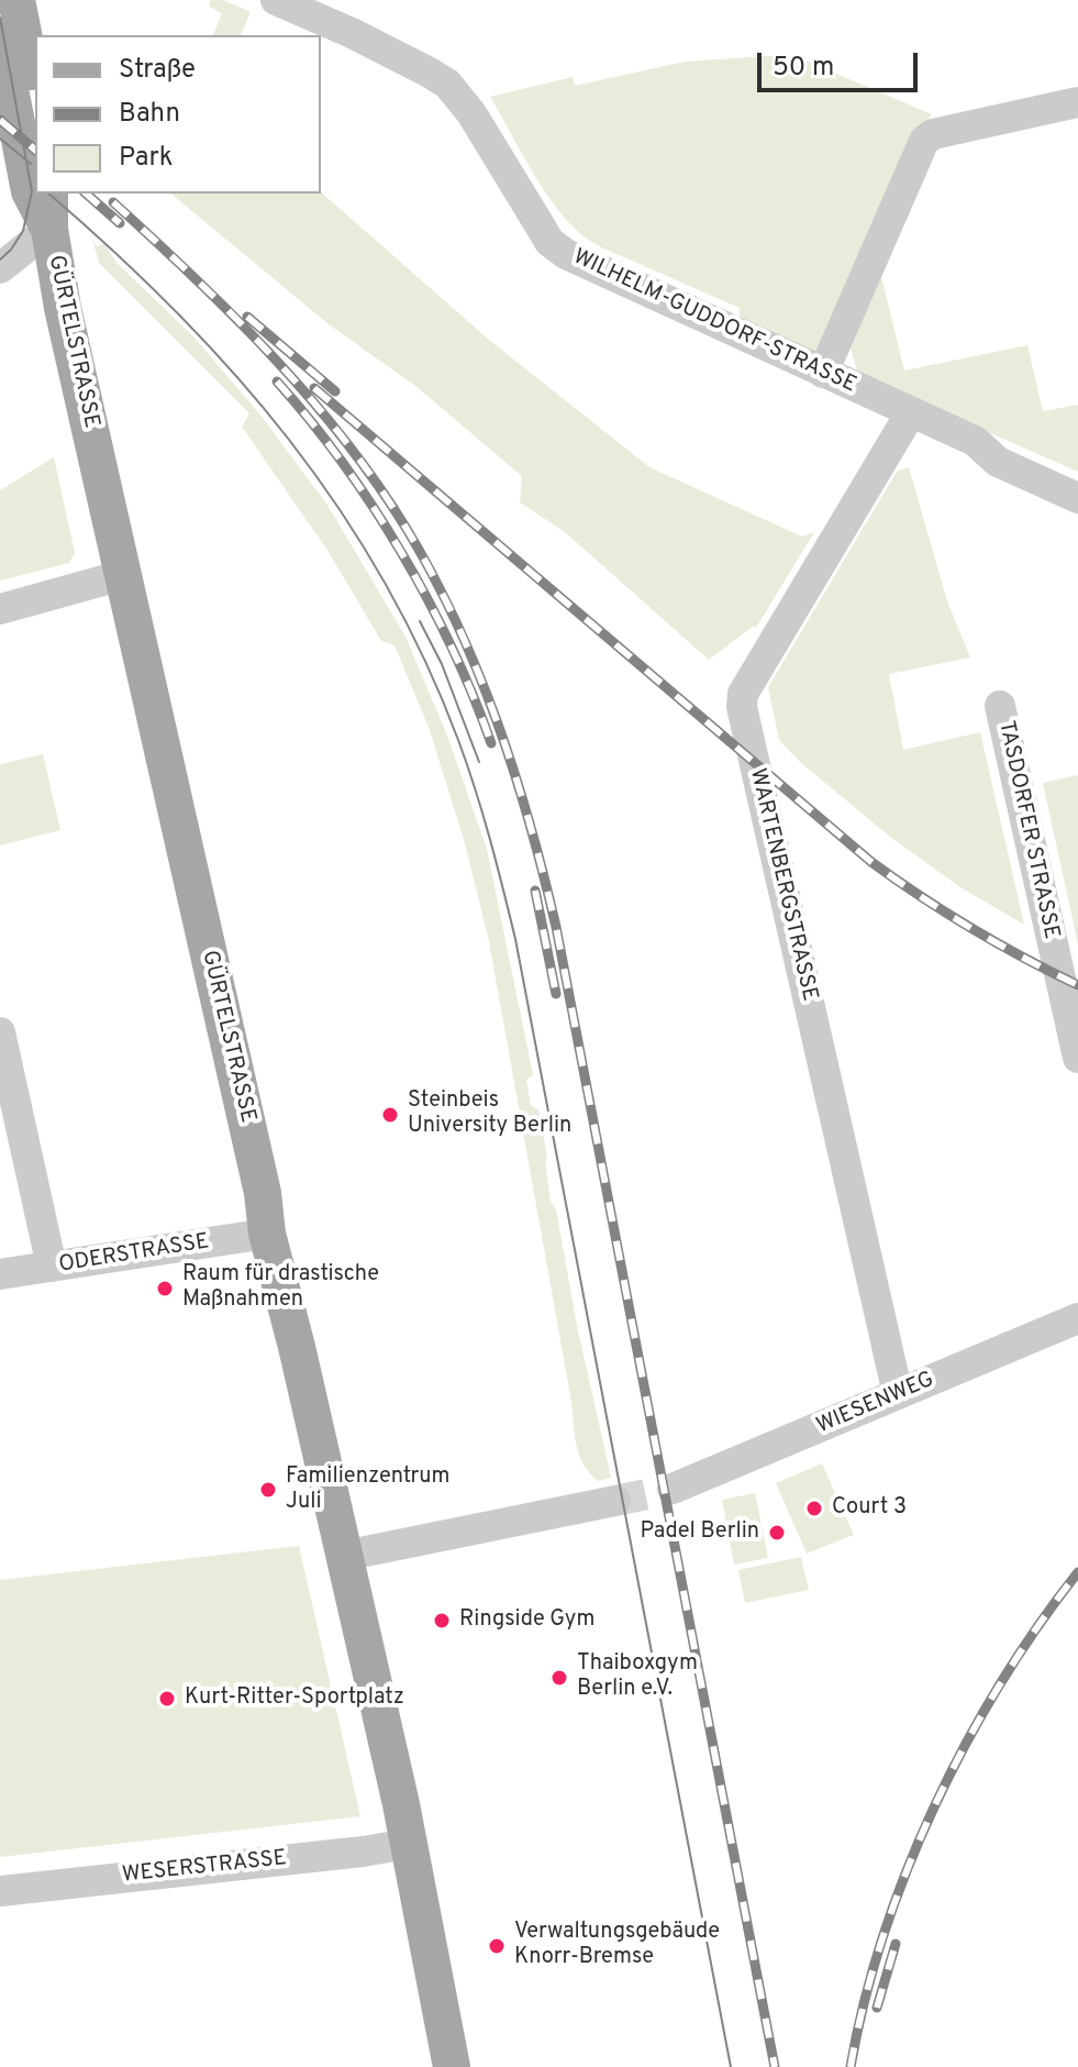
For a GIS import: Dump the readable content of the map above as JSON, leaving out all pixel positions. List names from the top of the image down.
{
  "streets": {
    "main road": ["GÜRTELSTRASSE"],
    "street": [
      "WILHELM-GUDDORF-STRASSE",
      "TASDORFER STRASSE",
      "WARTENBERGSTRASSE",
      "ODERSTRASSE",
      "WIESENWEG",
      "WESERSTRASSE"
    ]
  },
  "crossings": [
    ["WILHELM-GUDDORF-STRASSE", "WARTENBERGSTRASSE"],
    ["GÜRTELSTRASSE", "ODERSTRASSE"],
    ["GÜRTELSTRASSE", "WESERSTRASSE"],
    ["WARTENBERGSTRASSE", "WIESENWEG"]
  ],
  "places": [
    "Steinbeis University Berlin",
    "Raum für drastische Maßnahmen",
    "Familienzentrum Juli",
    "Court 3",
    "Padel Berlin",
    "Ringside Gym",
    "Thaiboxgym Berlin e.V.",
    "Kurt-Ritter-Sportplatz",
    "Verwaltungsgebäude Knorr-Bremse"
  ],
  "legend": ["Straße", "Bahn", "Park"],
  "scale_bar": "50 m"
}
